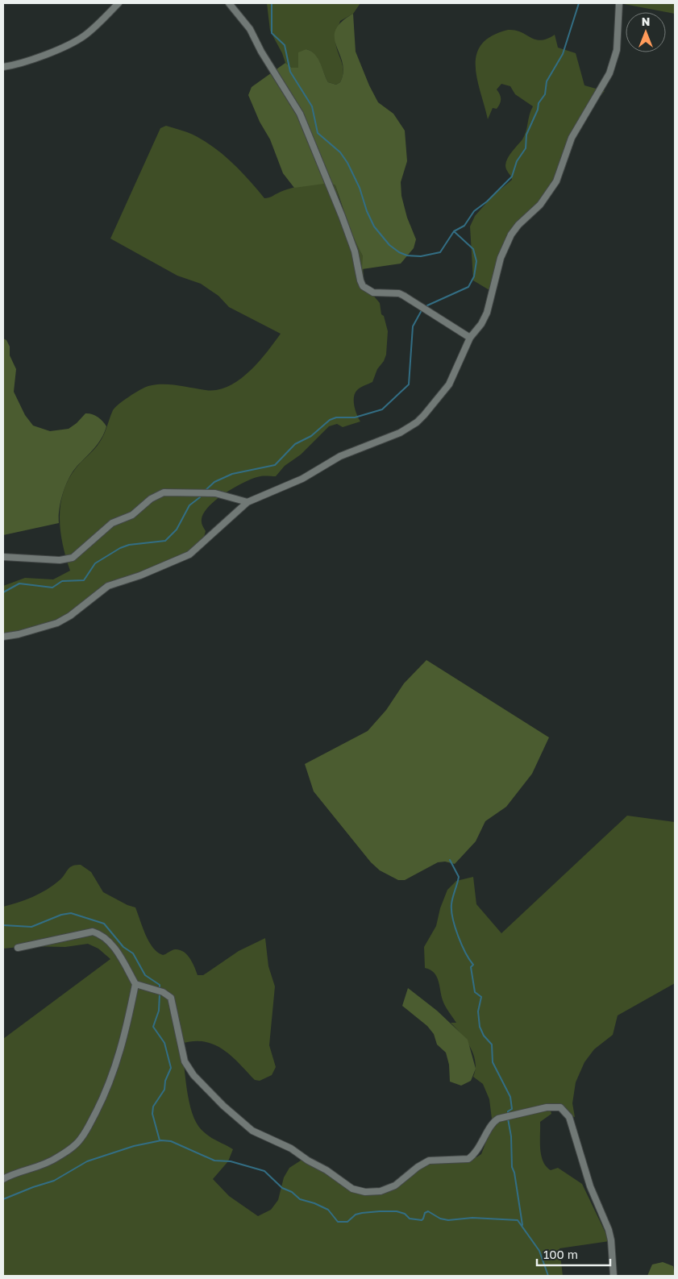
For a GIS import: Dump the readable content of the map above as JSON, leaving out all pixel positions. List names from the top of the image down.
{
  "scale_bar": "100 m",
  "north": "top"
}
